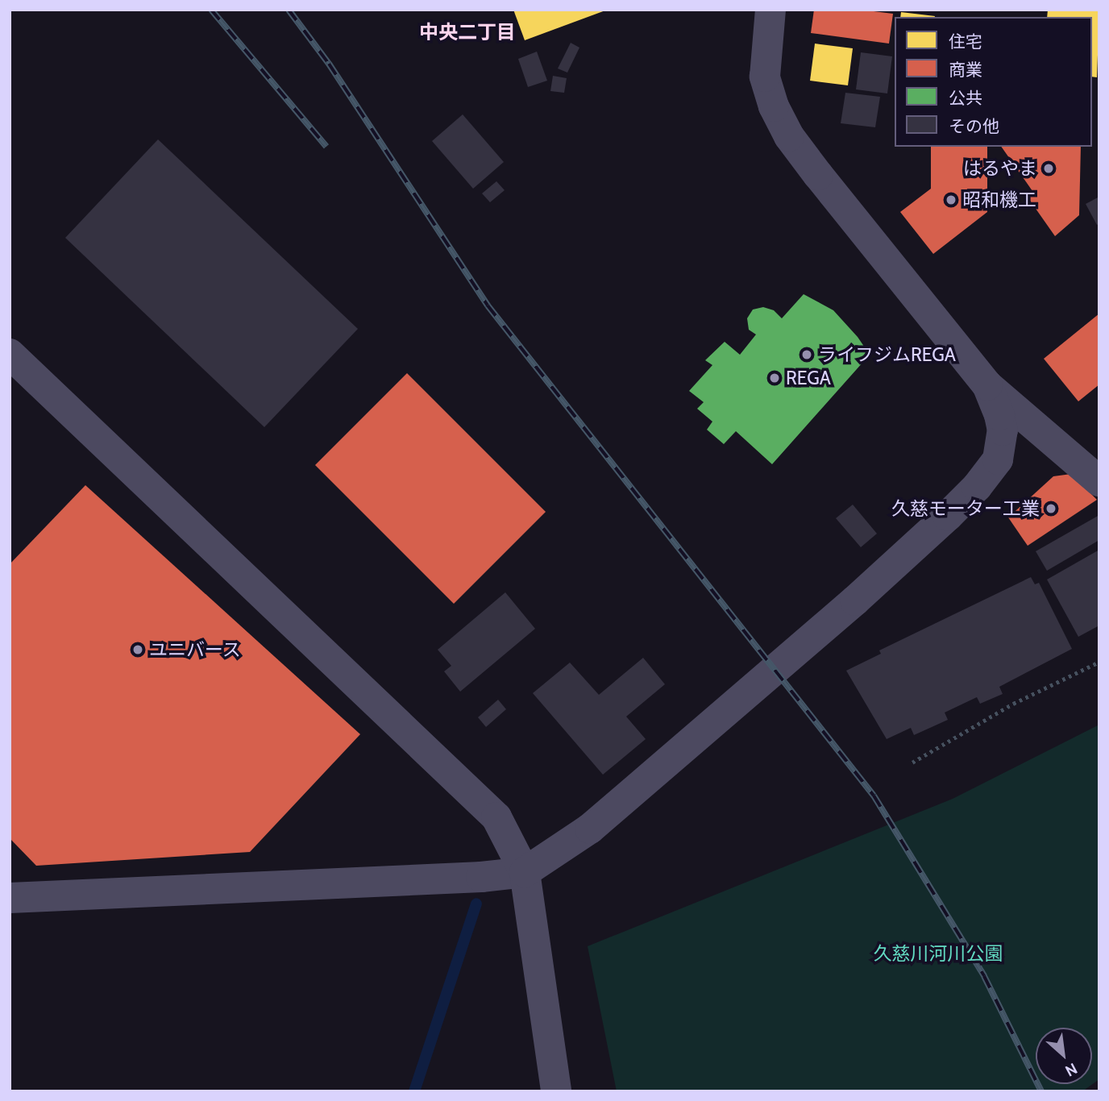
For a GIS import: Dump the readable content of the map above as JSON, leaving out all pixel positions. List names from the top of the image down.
{
  "districts": ["中央二丁目"],
  "parks": ["久慈川河川公園"],
  "places": [
    "はるやま",
    "昭和機工",
    "ライフジムREGA",
    "REGA",
    "久慈モーター工業",
    "ユニバース"
  ],
  "legend": [
    "住宅",
    "商業",
    "公共",
    "その他"
  ],
  "north": "bottom right"
}
